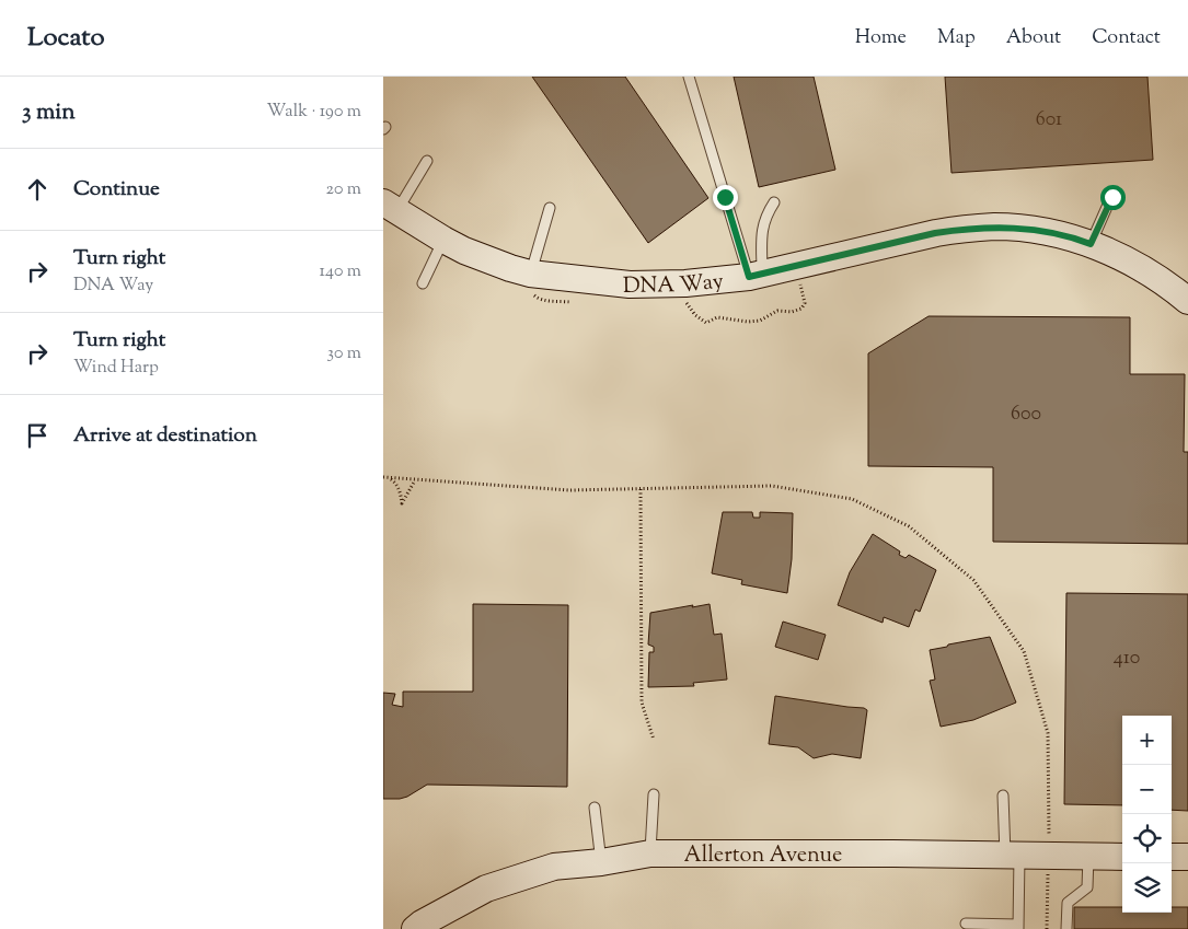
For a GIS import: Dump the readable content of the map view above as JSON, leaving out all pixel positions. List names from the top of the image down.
{
  "streets": {
    "main road": ["DNA Way", "Allerton Avenue"]
  },
  "house_numbers": ["601", "600", "410"],
  "page": {
    "header": "Locato",
    "nav": [
      "Home",
      "Map",
      "About",
      "Contact"
    ],
    "heading": ["3 min", "Walk · 190 m"],
    "list": [
      ["Continue", "20 m"],
      ["Turn right", "DNA Way", "140 m"],
      ["Turn right", "Wind Harp", "30 m"],
      "Arrive at destination"
    ],
    "map_buttons": ["+", "−"]
  }
}
